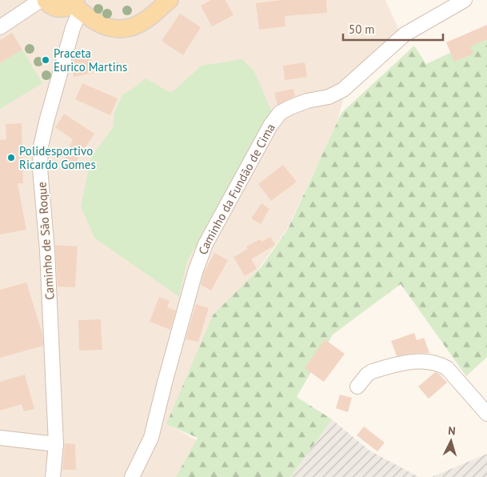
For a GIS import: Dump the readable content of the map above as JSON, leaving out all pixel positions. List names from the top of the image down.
{
  "streets": {
    "street": ["Caminho da Fundão de Cima", "Caminho de São Roque"]
  },
  "places": ["Praceta Eurico Martins", "Polidesportivo Ricardo Gomes"],
  "scale_bar": "50 m",
  "north": "top"
}
